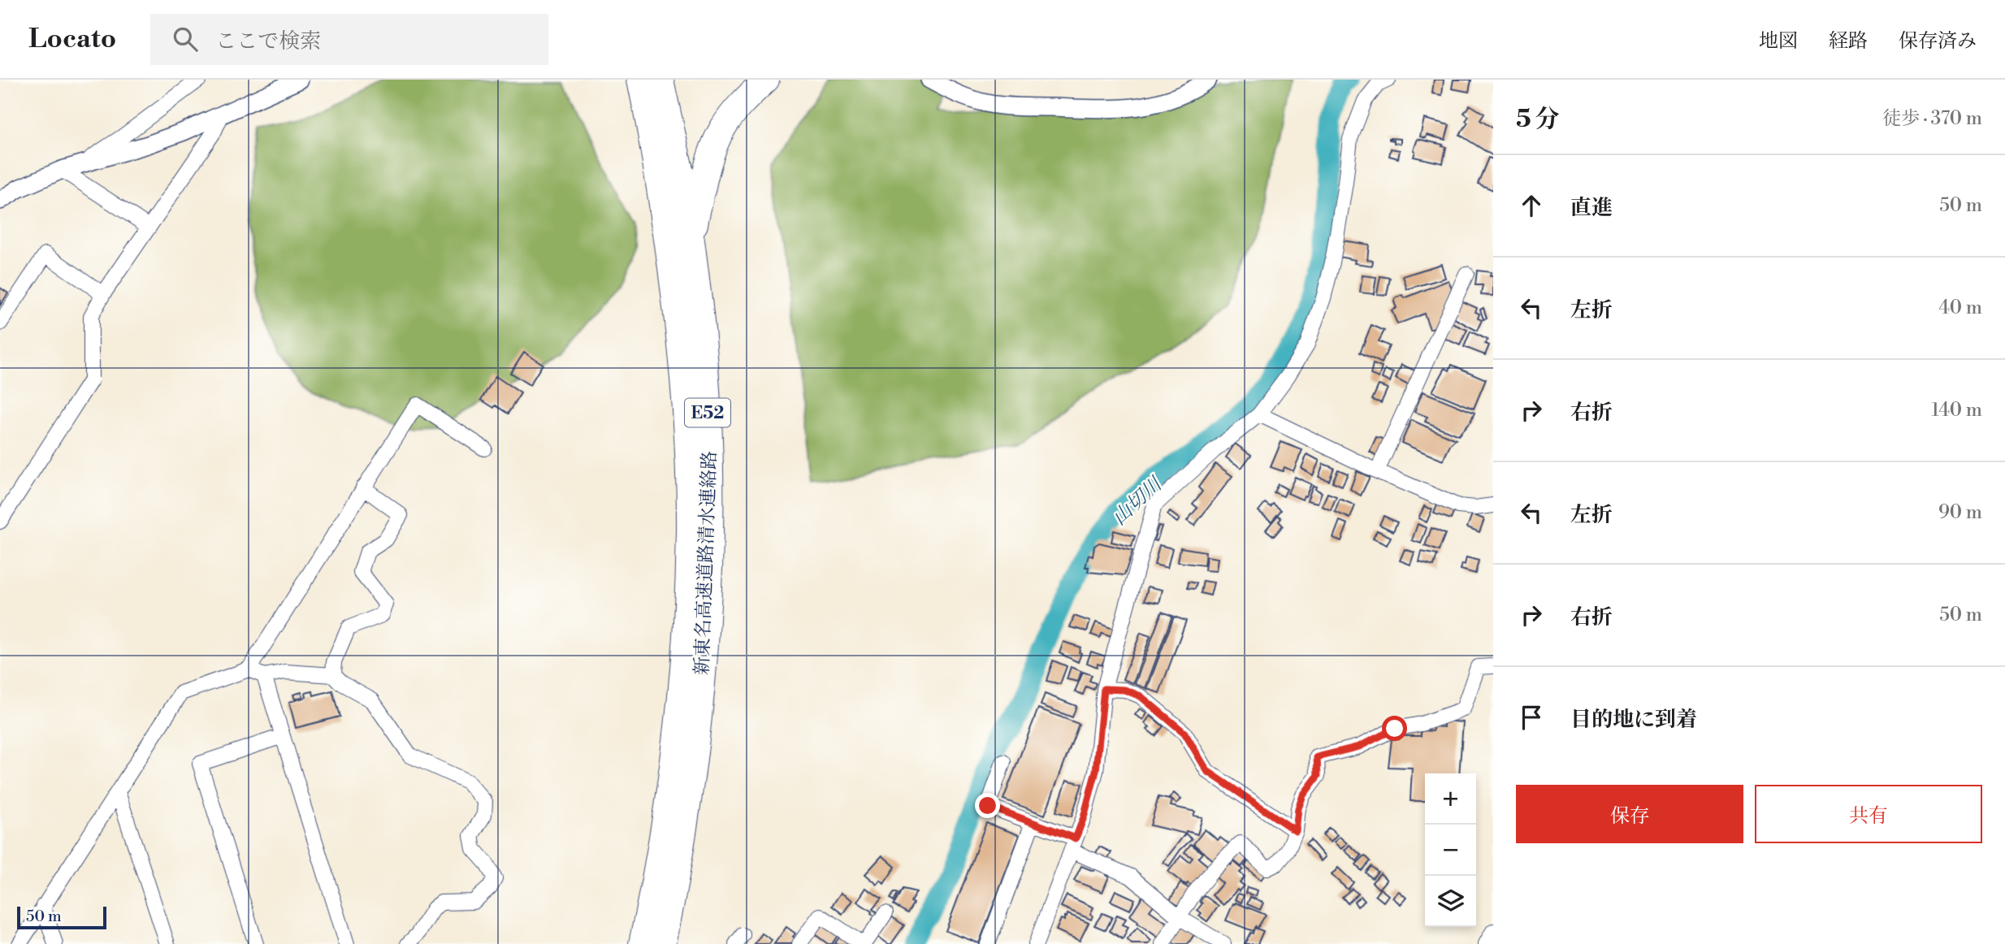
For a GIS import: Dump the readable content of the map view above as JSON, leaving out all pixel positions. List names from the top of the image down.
{
  "streets": {
    "highway": ["E52", "新東名高速道路清水連絡路"]
  },
  "water": ["山切川"],
  "scale_bar": "50 m",
  "page": {
    "header": "Locato",
    "search": "ここで検索",
    "nav": ["地図", "経路", "保存済み"],
    "heading": ["5 分", "徒歩 · 370 m"],
    "list": [
      ["直進", "50 m"],
      ["左折", "40 m"],
      ["右折", "140 m"],
      ["左折", "90 m"],
      ["右折", "50 m"],
      "目的地に到着"
    ],
    "buttons": ["保存", "共有"],
    "map_buttons": ["+", "−"],
    "scale": "50 m"
  }
}
